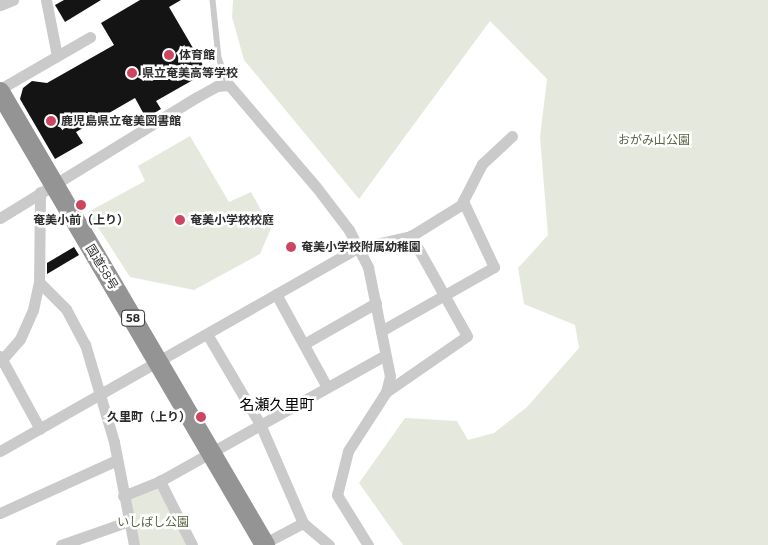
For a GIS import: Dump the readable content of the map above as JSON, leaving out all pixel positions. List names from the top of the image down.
{
  "streets": {
    "highway": ["国道58号", "58"]
  },
  "districts": ["名瀬久里町"],
  "parks": ["おがみ山公園", "いしばし公園"],
  "places": [
    "体育館",
    "県立奄美高等学校",
    "鹿児島県立奄美図書館",
    "奄美小前（上り）",
    "奄美小学校校庭",
    "奄美小学校附属幼稚園",
    "久里町（上り）"
  ]
}
